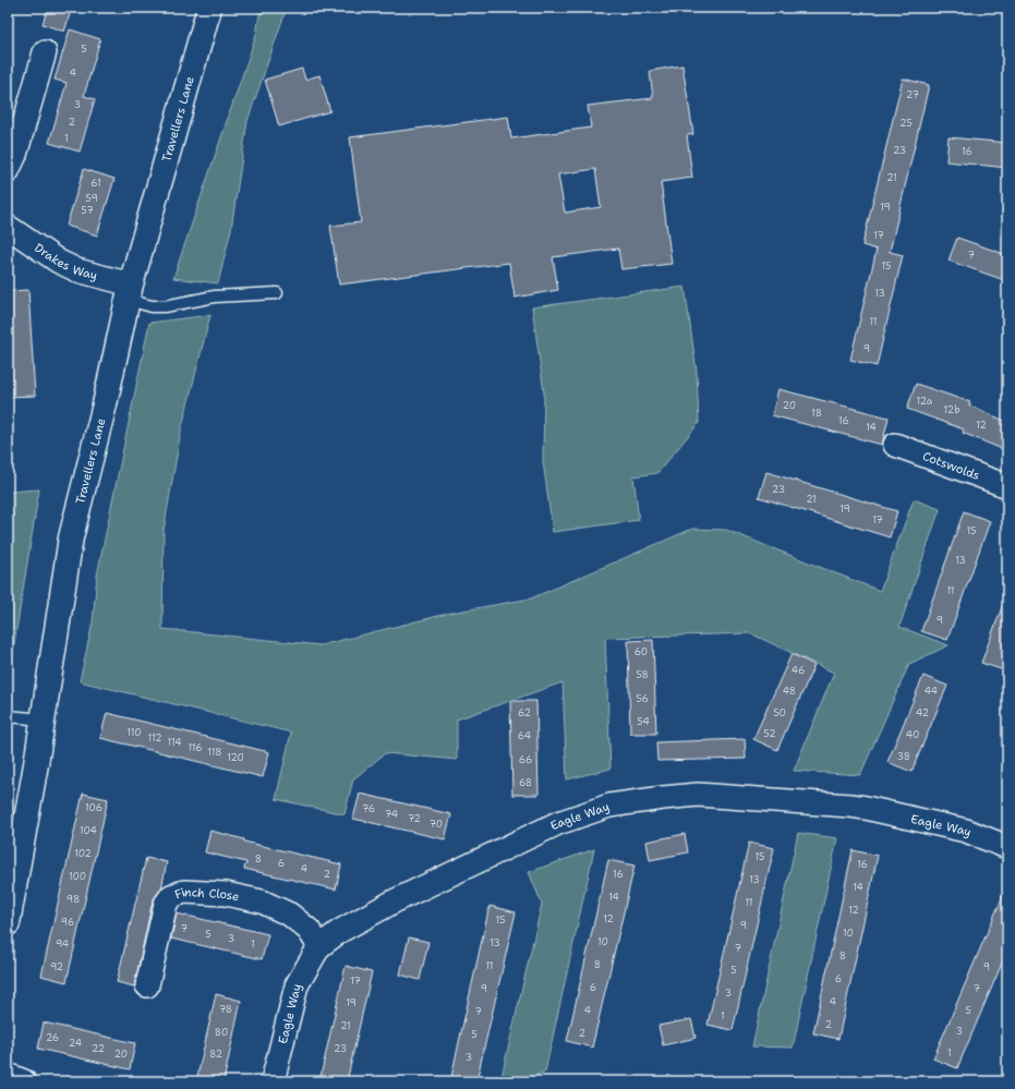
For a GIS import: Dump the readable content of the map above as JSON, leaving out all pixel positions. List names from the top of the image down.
{
  "streets": {
    "street": [
      "Travellers Lane",
      "Drakes Way",
      "Cotswolds",
      "Eagle Way",
      "Finch Close"
    ]
  },
  "crossings": [
    ["Travellers Lane", "Drakes Way"],
    ["Eagle Way", "Finch Close"]
  ],
  "house_numbers": [
    "5",
    "4",
    "27",
    "3",
    "2",
    "25",
    "1",
    "23",
    "16",
    "21",
    "61",
    "59",
    "19",
    "57",
    "17",
    "7",
    "15",
    "13",
    "11",
    "9",
    "12a",
    "20",
    "12b",
    "18",
    "16",
    "12",
    "14",
    "23",
    "21",
    "19",
    "17",
    "15",
    "13",
    "11",
    "9",
    "60",
    "46",
    "58",
    "48",
    "44",
    "56",
    "62",
    "50",
    "42",
    "54",
    "110",
    "52",
    "40",
    "64",
    "112",
    "114",
    "116",
    "118",
    "38",
    "120",
    "66",
    "68",
    "106",
    "76",
    "74",
    "72",
    "70",
    "104",
    "102",
    "15",
    "8",
    "6",
    "16",
    "4",
    "2",
    "16",
    "100",
    "13",
    "14",
    "14",
    "98",
    "11",
    "12",
    "12",
    "15",
    "96",
    "9",
    "7",
    "10",
    "5",
    "3",
    "10",
    "13",
    "94",
    "1",
    "7",
    "8",
    "8",
    "11",
    "92",
    "9",
    "5",
    "6",
    "17",
    "6",
    "9",
    "7",
    "3",
    "4",
    "19",
    "78",
    "4",
    "5",
    "7",
    "1",
    "2",
    "21",
    "3",
    "80",
    "2",
    "5",
    "26",
    "24",
    "22",
    "23",
    "1",
    "20",
    "82",
    "3"
  ]
}
